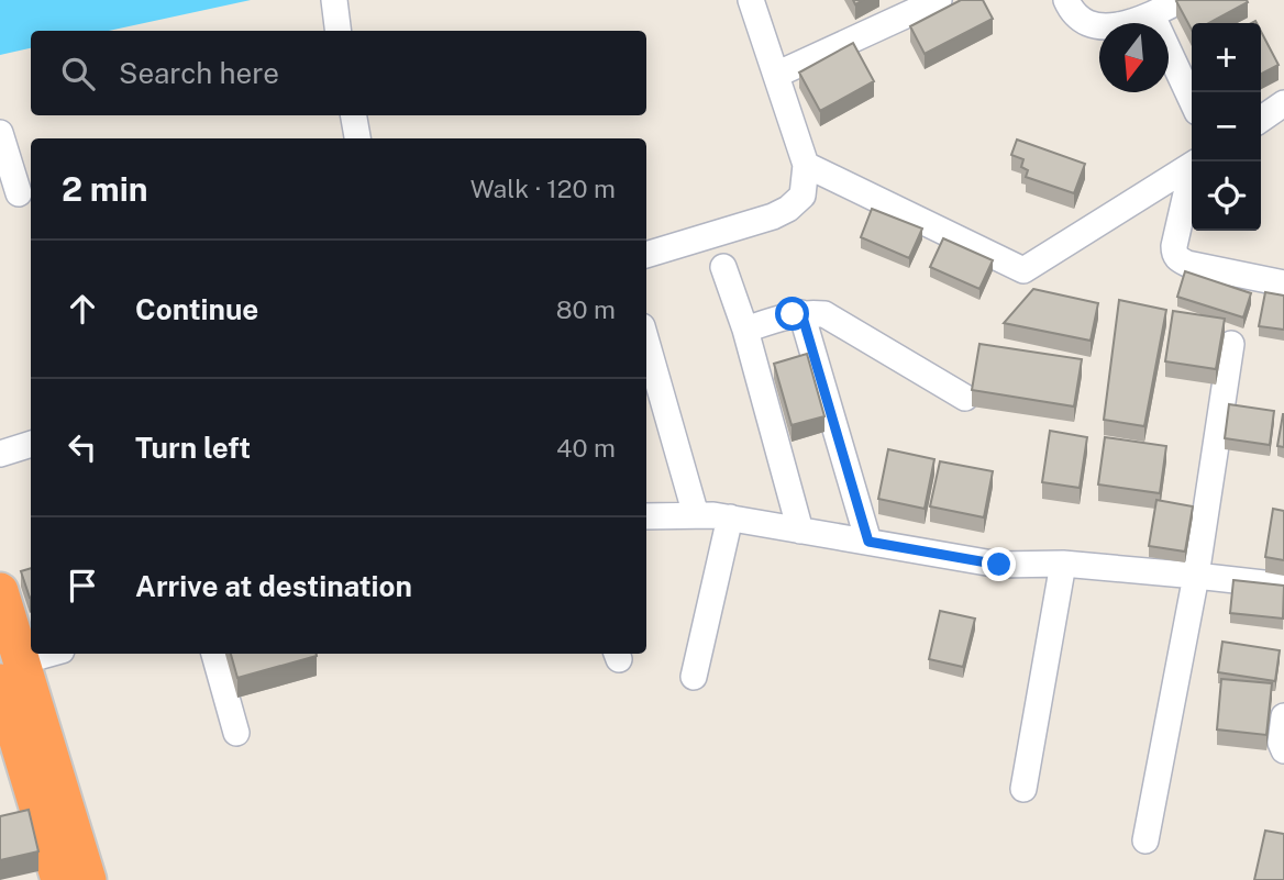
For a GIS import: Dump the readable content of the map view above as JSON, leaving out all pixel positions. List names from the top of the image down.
{
  "north": "bottom",
  "page": {
    "map_buttons": ["+", "−"],
    "search": "Search here",
    "heading": ["2 min", "Walk · 120 m"],
    "list": [
      ["Continue", "80 m"],
      ["Turn left", "40 m"],
      "Arrive at destination"
    ]
  }
}
